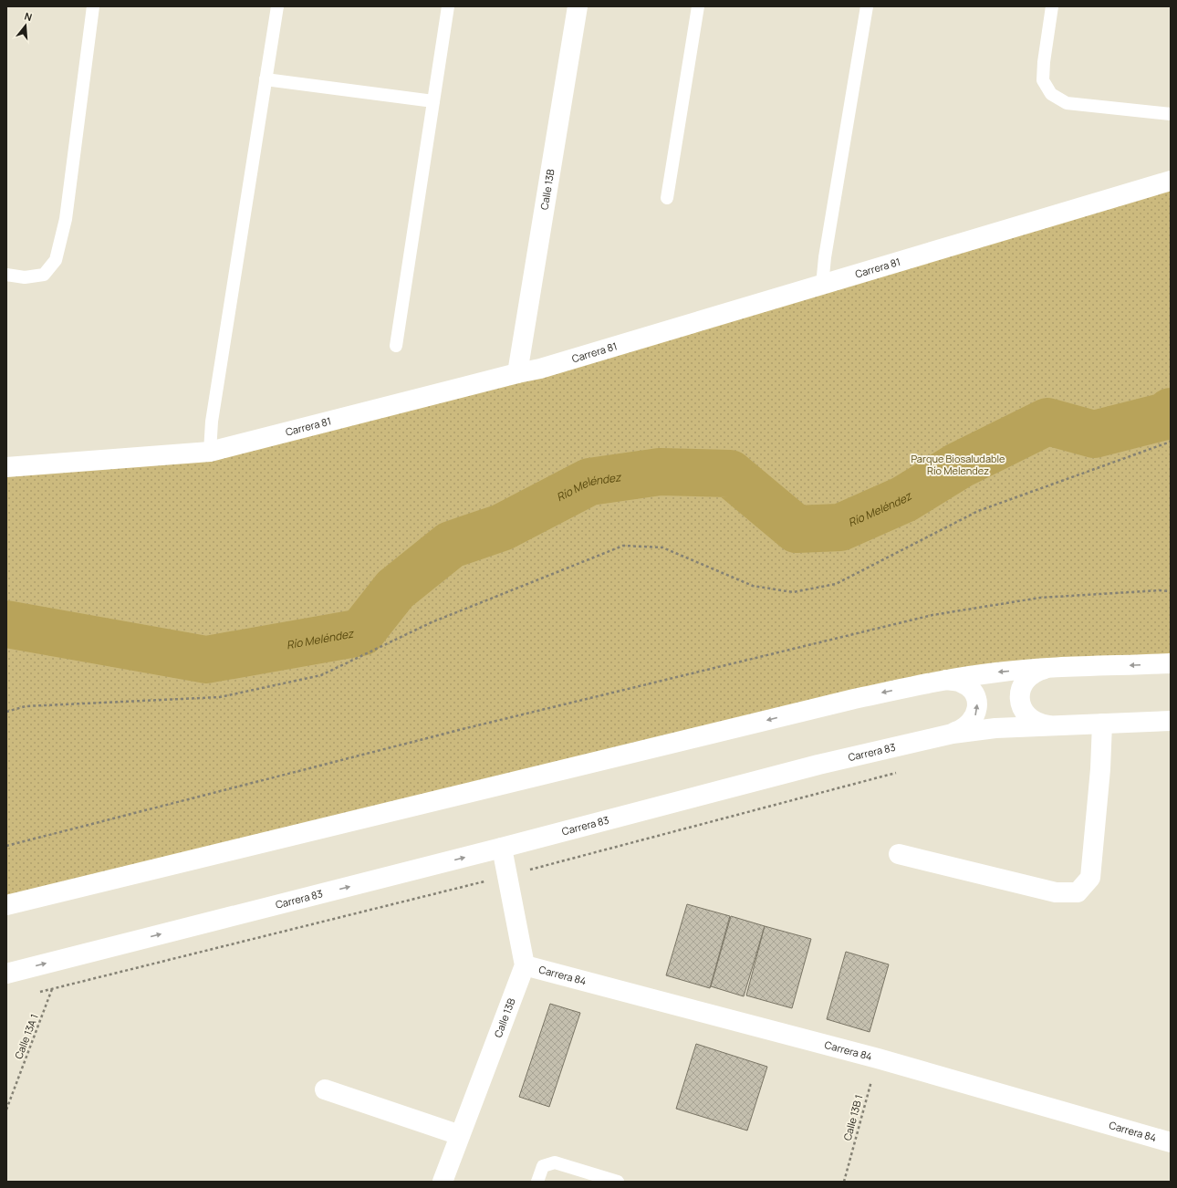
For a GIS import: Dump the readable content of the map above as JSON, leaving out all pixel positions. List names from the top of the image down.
{
  "streets": {
    "street": [
      "Calle 13B",
      "Carrera 81",
      "Carrera 83",
      "Carrera 84"
    ],
    "path": ["Calle 13A 1", "Calle 13B 1"]
  },
  "crossings": [
    ["Calle 13B", "Carrera 81"],
    ["Calle 13B", "Carrera 84"],
    ["Carrera 84", "Calle 13B 1"]
  ],
  "water": ["Río Meléndez"],
  "parks": ["Parque Biosaludable Río Melendez"],
  "north": "top"
}
